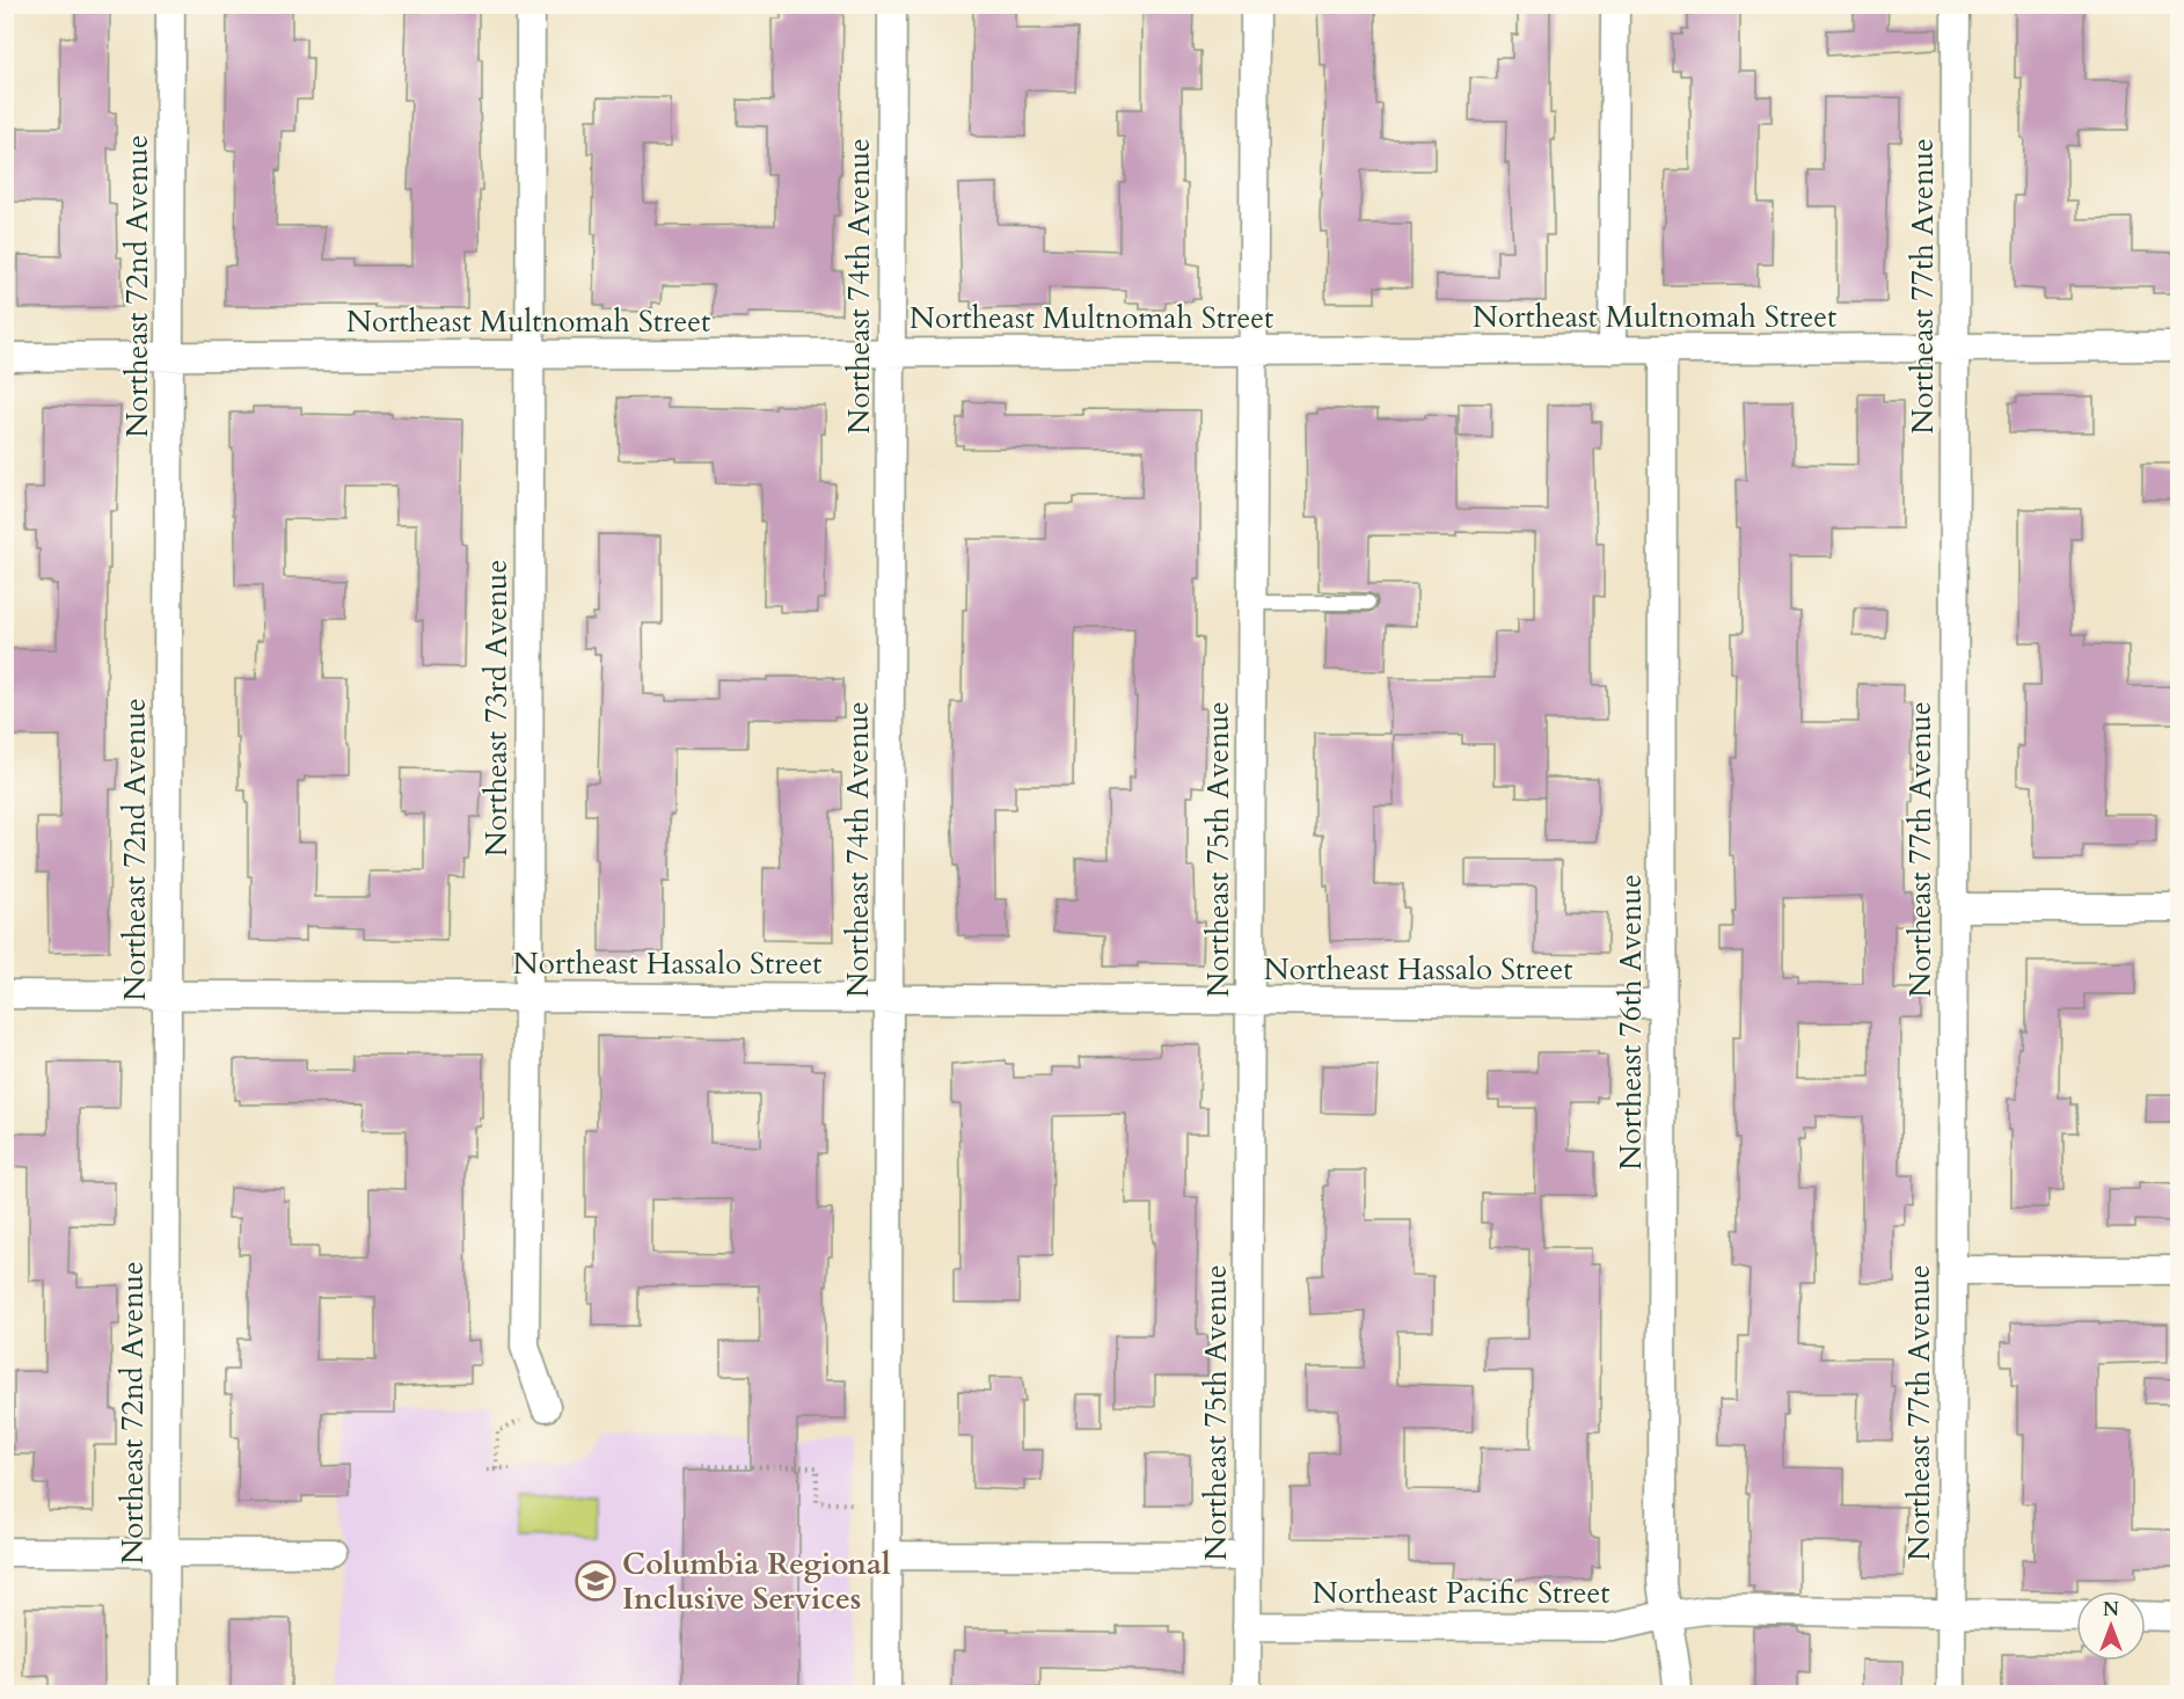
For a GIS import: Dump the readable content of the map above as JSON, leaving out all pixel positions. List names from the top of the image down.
{
  "streets": {
    "street": [
      "Northeast 72nd Avenue",
      "Northeast 74th Avenue",
      "Northeast 77th Avenue",
      "Northeast Multnomah Street",
      "Northeast 73rd Avenue",
      "Northeast 75th Avenue",
      "Northeast Hassalo Street",
      "Northeast 76th Avenue",
      "Northeast Pacific Street"
    ]
  },
  "crossings": [
    ["Northeast 72nd Avenue", "Northeast Multnomah Street"],
    ["Northeast 72nd Avenue", "Northeast Hassalo Street"],
    ["Northeast 74th Avenue", "Northeast Multnomah Street"],
    ["Northeast 74th Avenue", "Northeast Hassalo Street"],
    ["Northeast 77th Avenue", "Northeast Multnomah Street"],
    ["Northeast 77th Avenue", "Northeast Pacific Street"],
    ["Northeast Multnomah Street", "Northeast 73rd Avenue"],
    ["Northeast Multnomah Street", "Northeast 75th Avenue"],
    ["Northeast Multnomah Street", "Northeast 76th Avenue"],
    ["Northeast 73rd Avenue", "Northeast Hassalo Street"],
    ["Northeast 75th Avenue", "Northeast Hassalo Street"],
    ["Northeast 75th Avenue", "Northeast Pacific Street"],
    ["Northeast Hassalo Street", "Northeast 76th Avenue"],
    ["Northeast 76th Avenue", "Northeast Pacific Street"]
  ],
  "places": {
    "school or university": ["Columbia Regional Inclusive Services"]
  },
  "north": "top"
}
